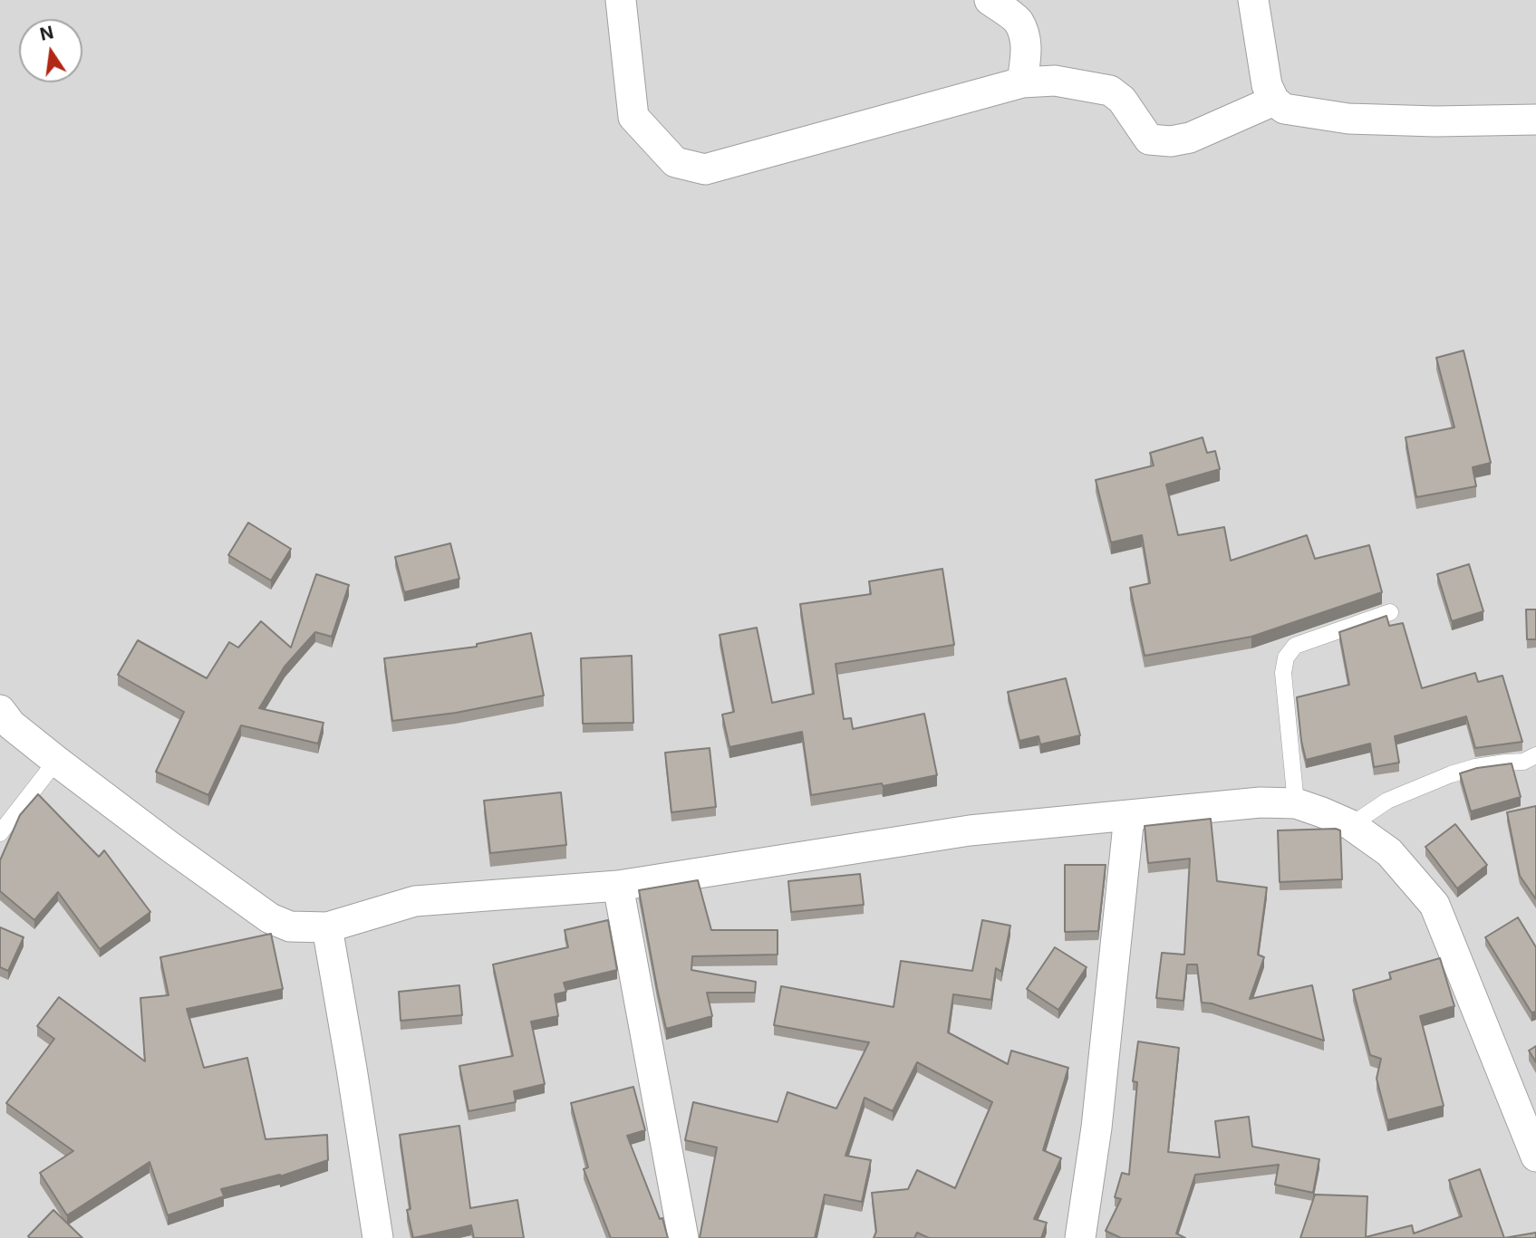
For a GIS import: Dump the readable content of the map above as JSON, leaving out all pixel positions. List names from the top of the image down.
{
  "north": "top"
}
